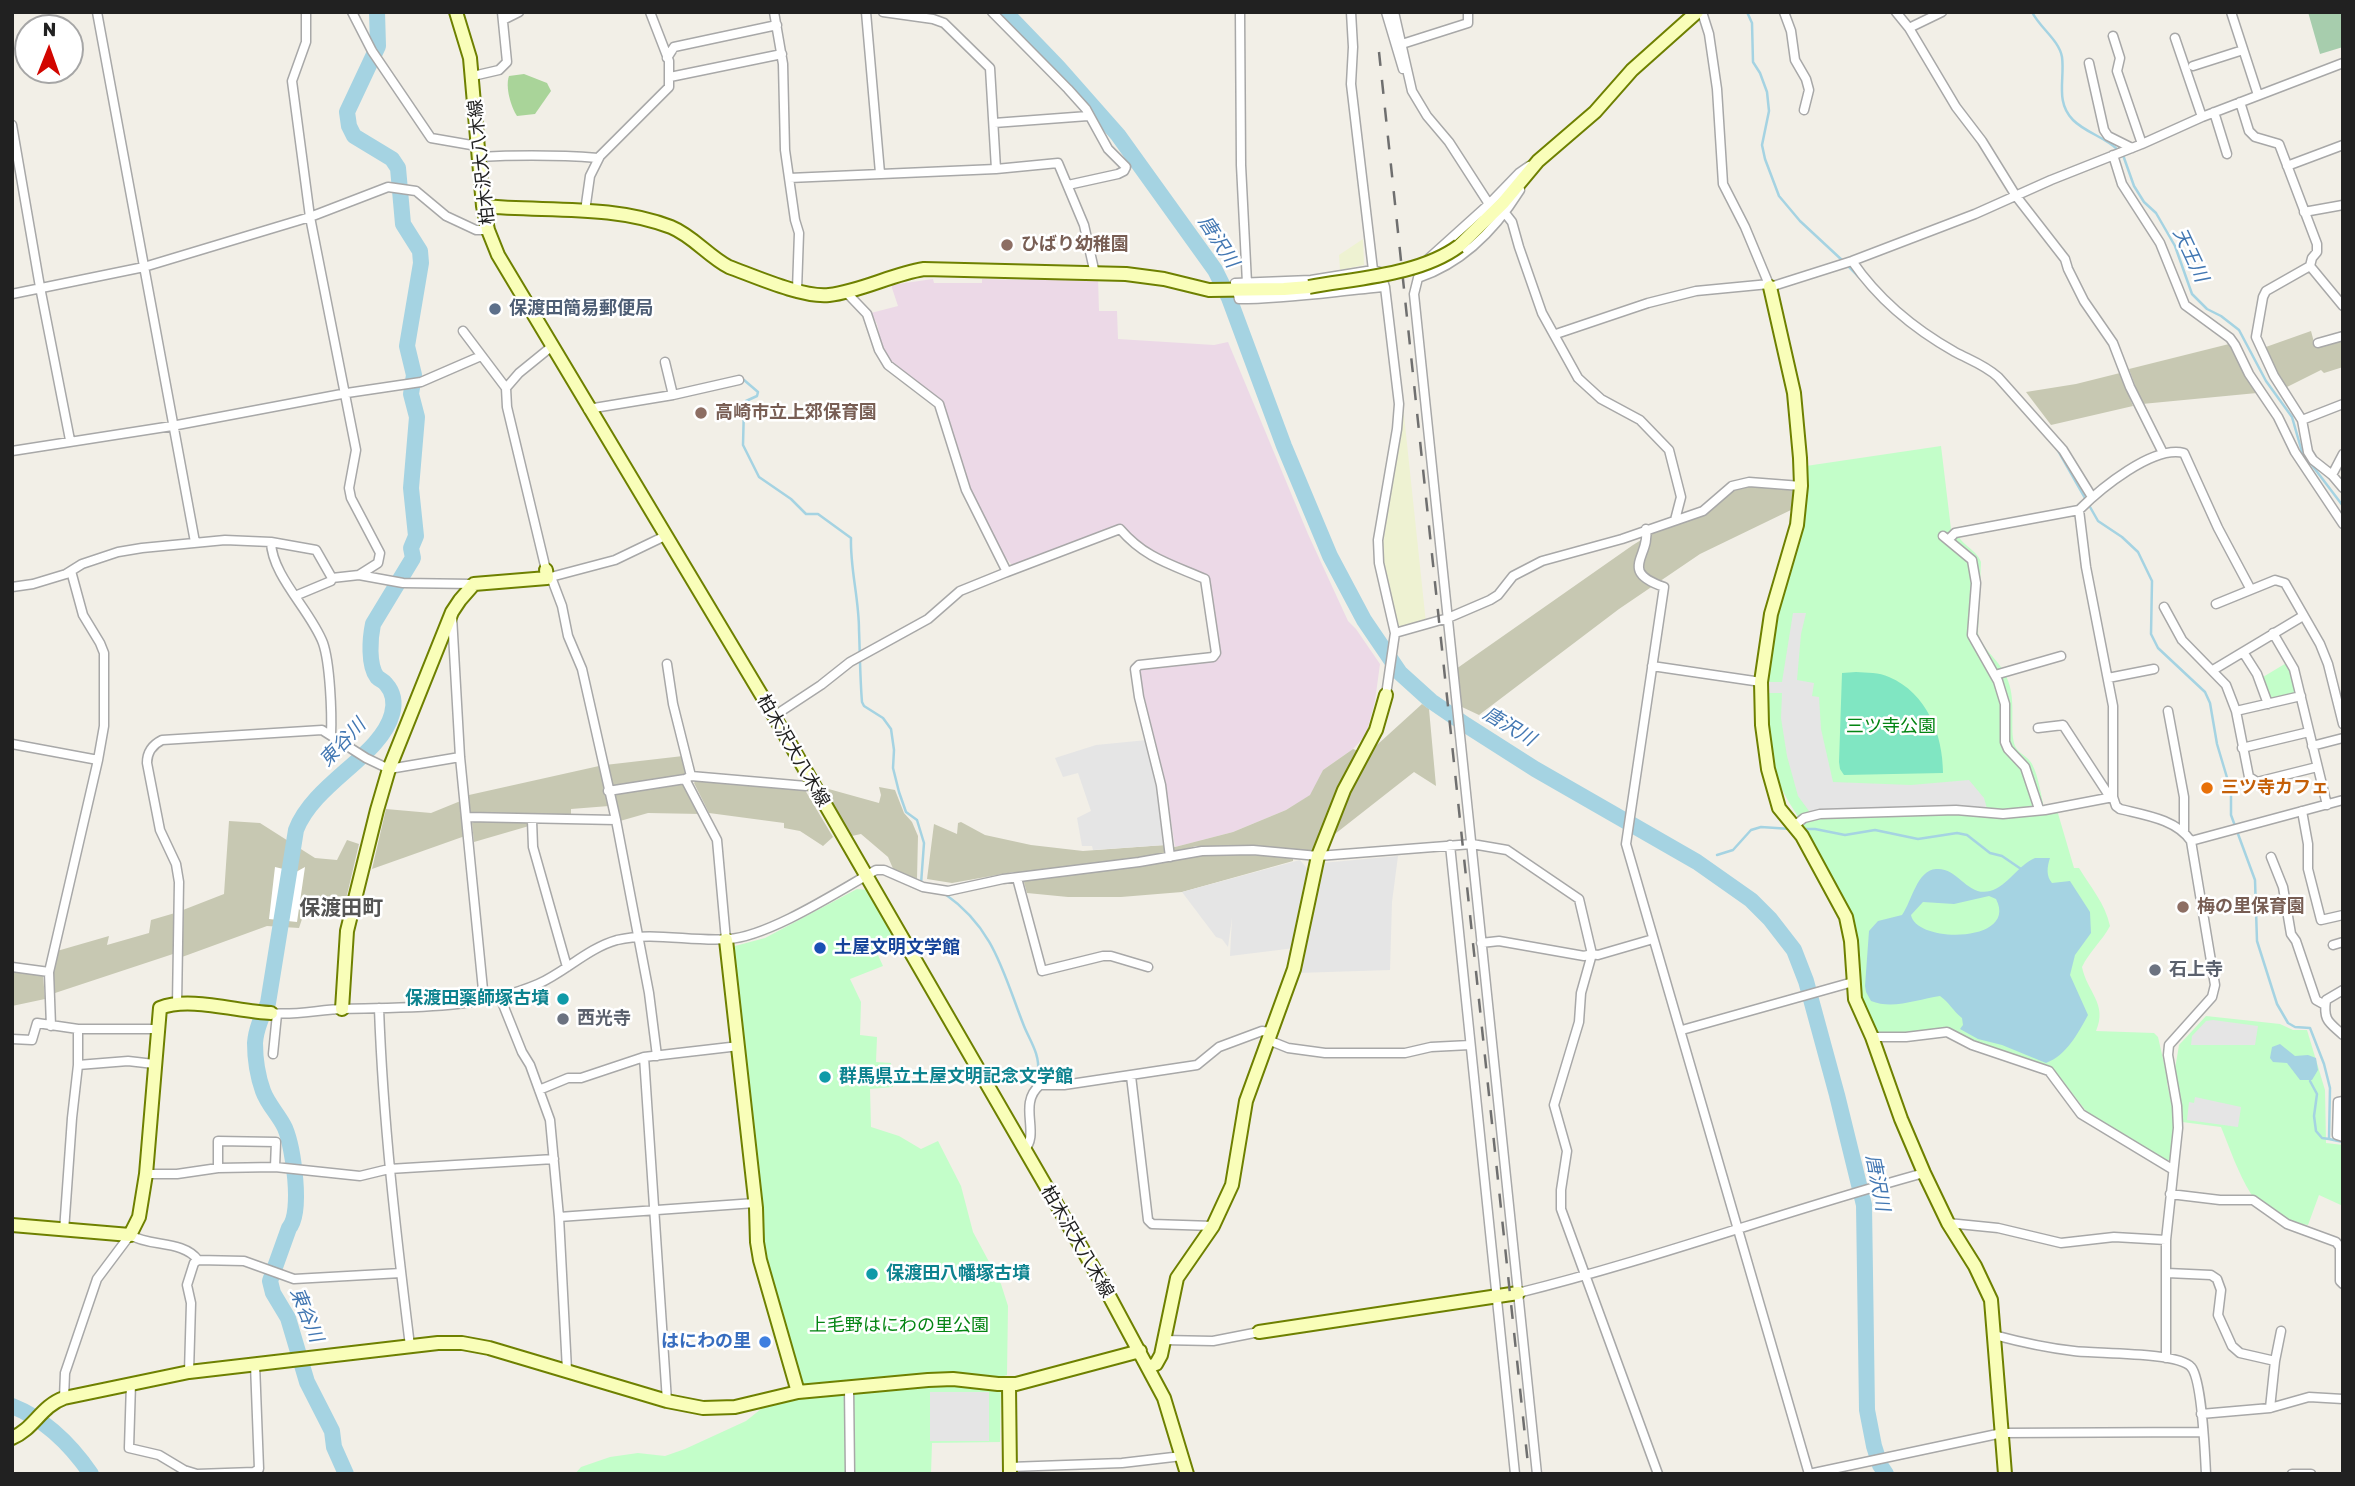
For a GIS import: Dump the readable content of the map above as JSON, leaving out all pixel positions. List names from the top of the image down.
{
  "streets": {
    "street": ["柏木沢大八木線"]
  },
  "districts": ["保渡田町"],
  "water": ["唐沢川", "天王川", "東谷川"],
  "parks": ["三ツ寺公園", "上毛野はにわの里公園"],
  "places": [
    "ひばり幼稚園",
    "保渡田簡易郵便局",
    "高崎市立上郊保育園",
    "三ツ寺カフェ",
    "梅の里保育園",
    "土屋文明文学館",
    "石上寺",
    "保渡田薬師塚古墳",
    "西光寺",
    "群馬県立土屋文明記念文学館",
    "保渡田八幡塚古墳",
    "はにわの里"
  ],
  "north": "top"
}
